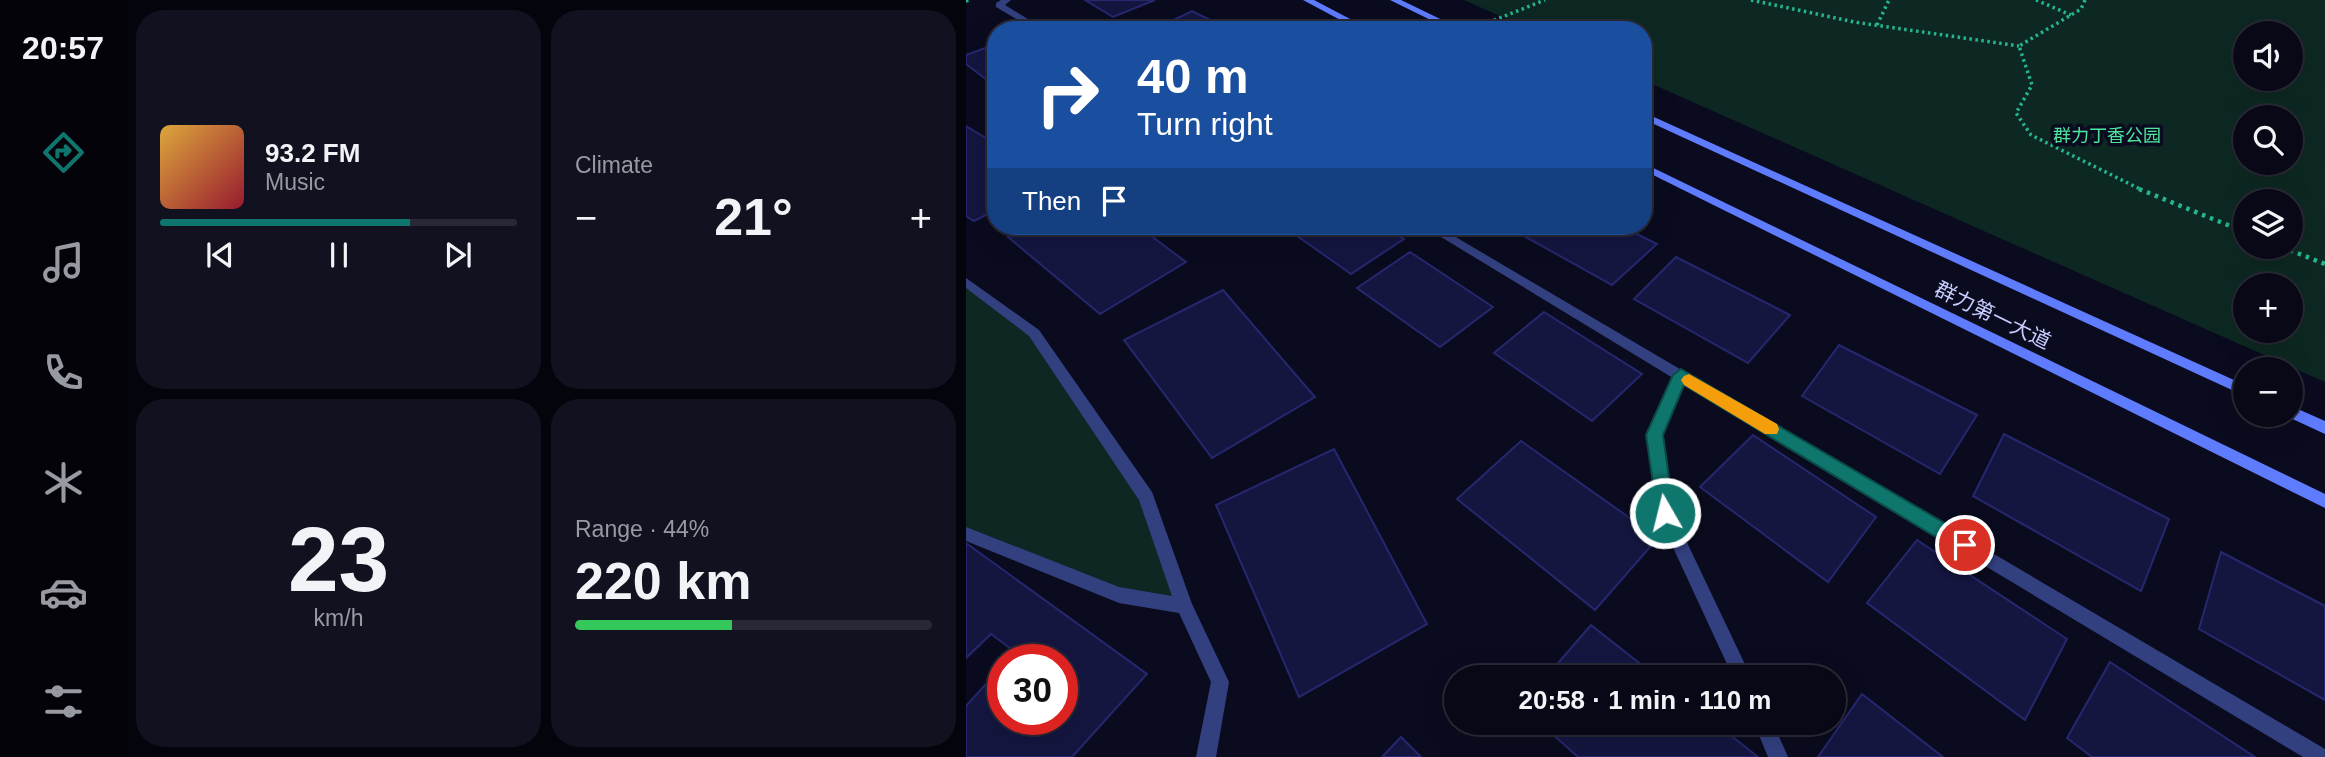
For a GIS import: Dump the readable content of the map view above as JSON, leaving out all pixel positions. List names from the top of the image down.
{
  "streets": {
    "main road": ["群力第一大道"]
  },
  "parks": ["群力丁香公园"],
  "page": {
    "tabs": "20:57",
    "tile": [
      "Climate",
      ["23", "km/h"],
      ["Range · 44%", "220 km"]
    ],
    "map_buttons": ["+", "−"],
    "turn": ["40 m", "Turn right"],
    "song": ["93.2 FM", "Music"],
    "then": "Then",
    "heat": ["−", "21°", "+"],
    "limit": "30",
    "trip": "20:58 · 1 min · 110 m"
  }
}
